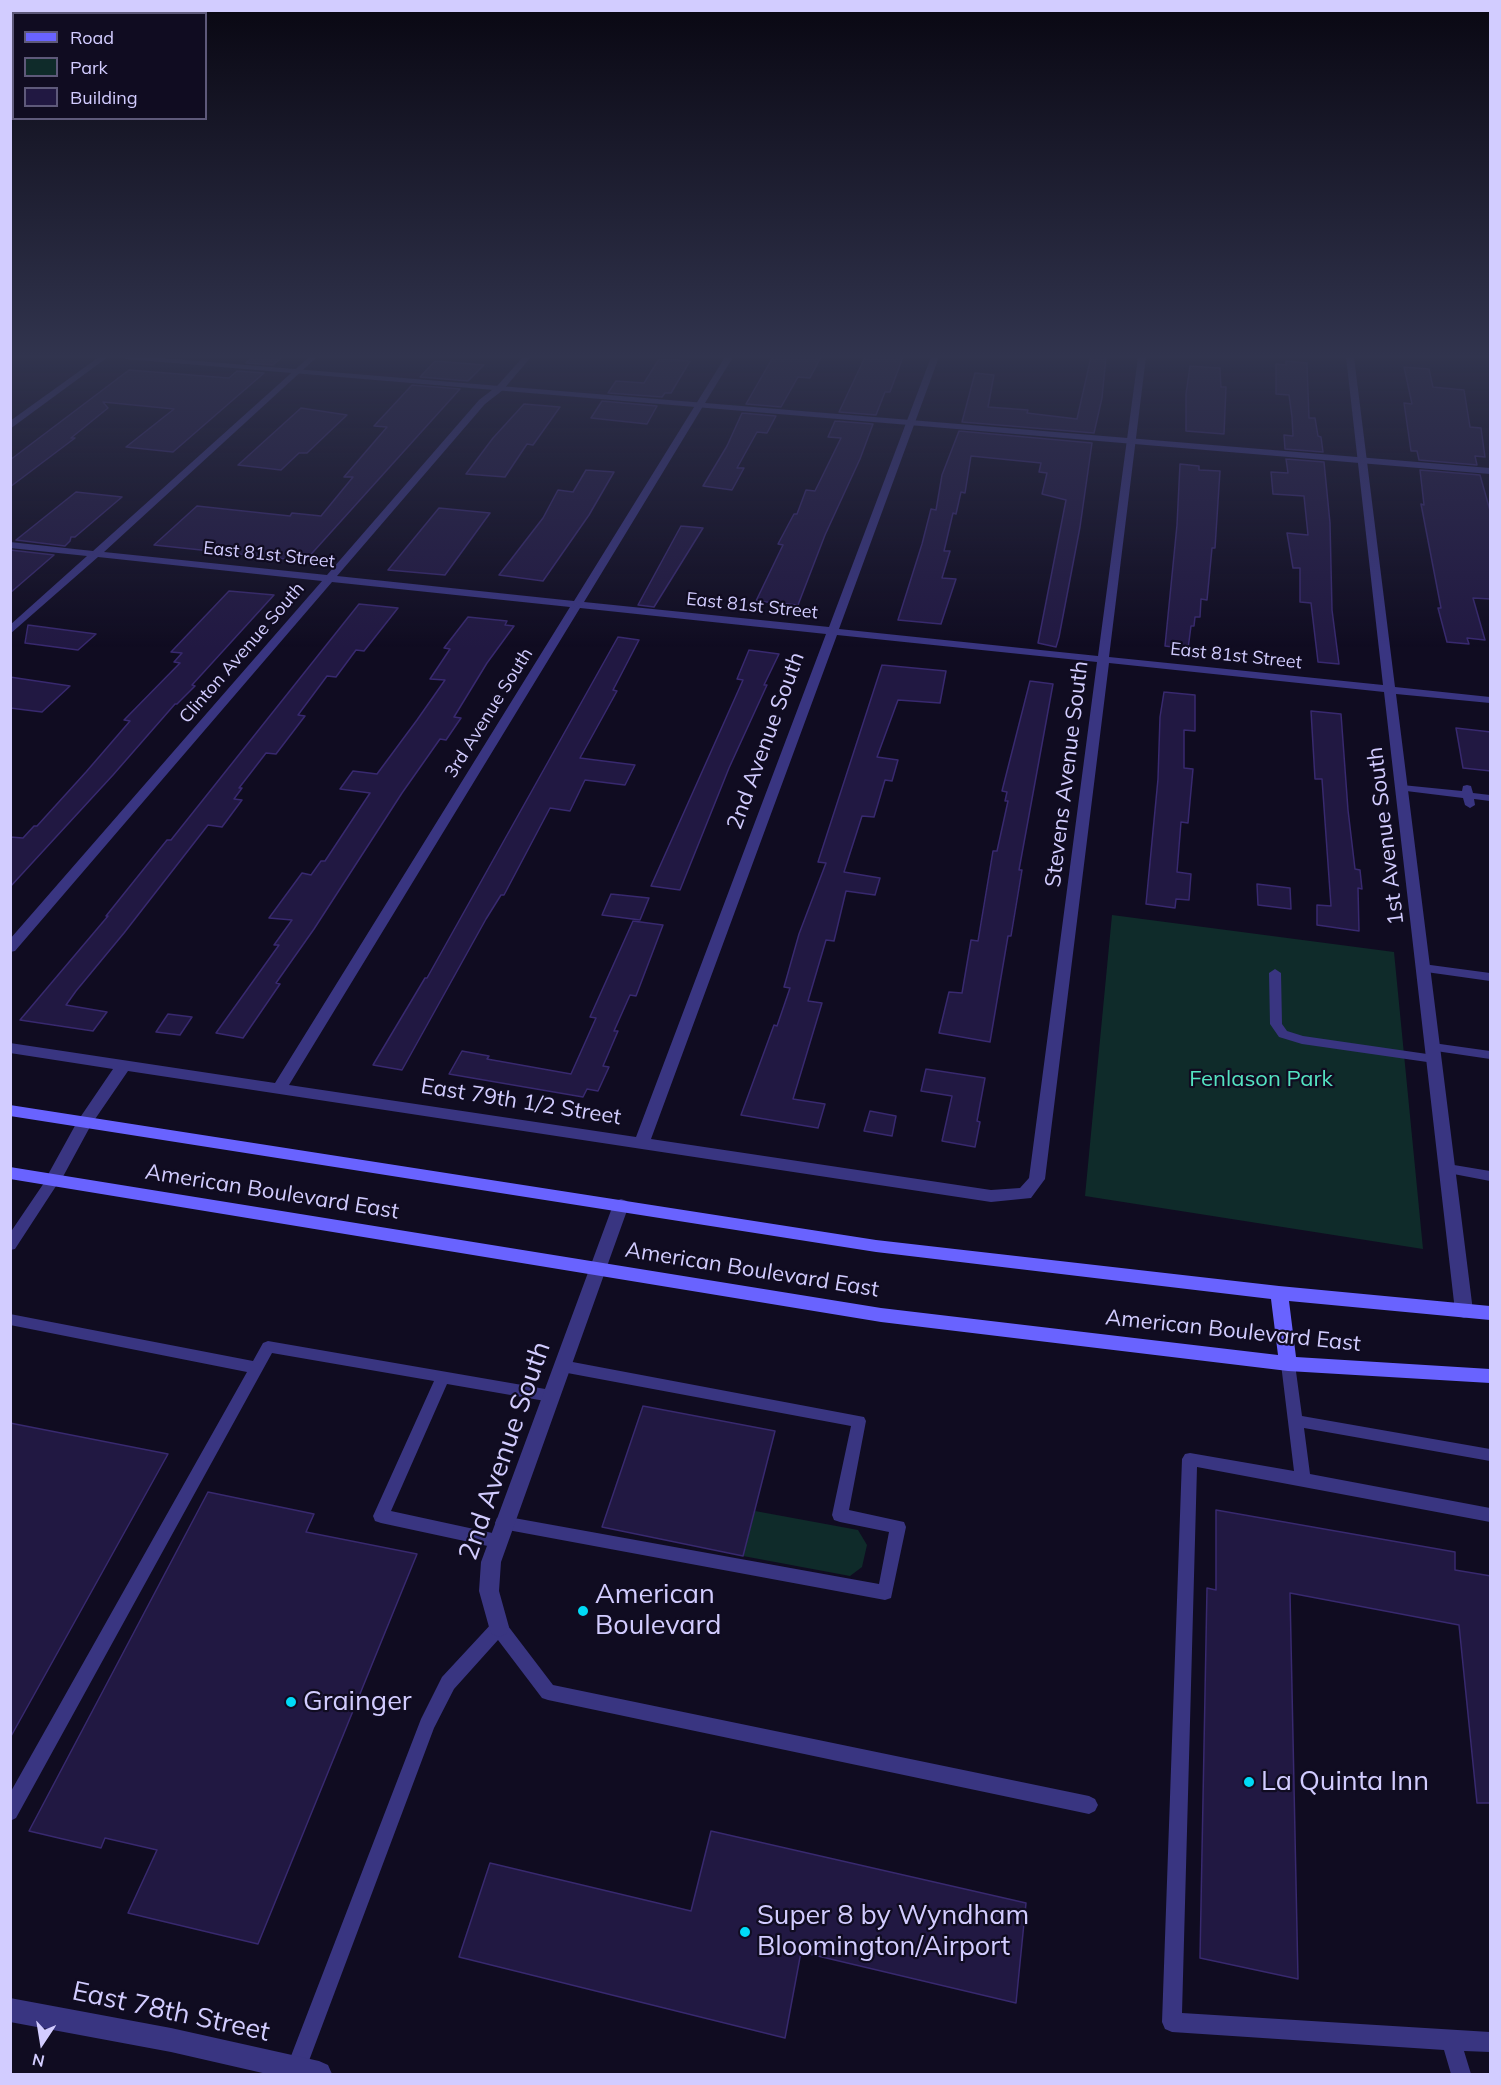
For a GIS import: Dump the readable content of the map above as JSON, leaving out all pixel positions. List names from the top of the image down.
{
  "streets": {
    "main road": ["American Boulevard East"],
    "street": [
      "East 81st Street",
      "Clinton Avenue South",
      "3rd Avenue South",
      "2nd Avenue South",
      "Stevens Avenue South",
      "1st Avenue South",
      "East 79th 1/2 Street",
      "East 78th Street"
    ]
  },
  "crossings": [
    ["East 81st Street", "Clinton Avenue South"],
    ["East 81st Street", "3rd Avenue South"],
    ["East 81st Street", "2nd Avenue South"],
    ["East 81st Street", "Stevens Avenue South"],
    ["East 81st Street", "1st Avenue South"],
    ["3rd Avenue South", "East 79th 1/2 Street"],
    ["2nd Avenue South", "East 79th 1/2 Street"],
    ["2nd Avenue South", "American Boulevard East"],
    ["Stevens Avenue South", "East 79th 1/2 Street"],
    ["1st Avenue South", "American Boulevard East"]
  ],
  "parks": ["Fenlason Park"],
  "places": [
    "American Boulevard",
    "Grainger",
    "La Quinta Inn",
    "Super 8 by Wyndham Bloomington/Airport"
  ],
  "legend": ["Road", "Park", "Building"],
  "north": "bottom"
}
